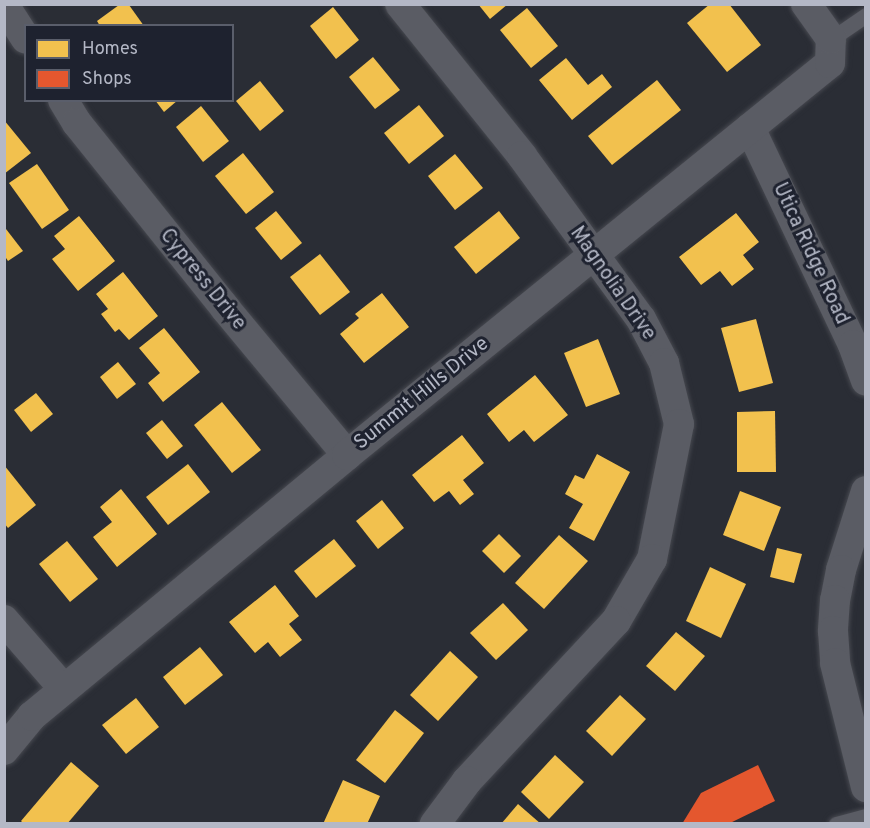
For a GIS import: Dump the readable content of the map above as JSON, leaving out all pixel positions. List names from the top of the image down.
{
  "streets": {
    "street": [
      "Utica Ridge Road",
      "Cypress Drive",
      "Magnolia Drive",
      "Summit Hills Drive"
    ]
  },
  "crossings": [
    ["Utica Ridge Road", "Summit Hills Drive"],
    ["Cypress Drive", "Summit Hills Drive"],
    ["Magnolia Drive", "Summit Hills Drive"]
  ],
  "legend": ["Homes", "Shops"]
}
